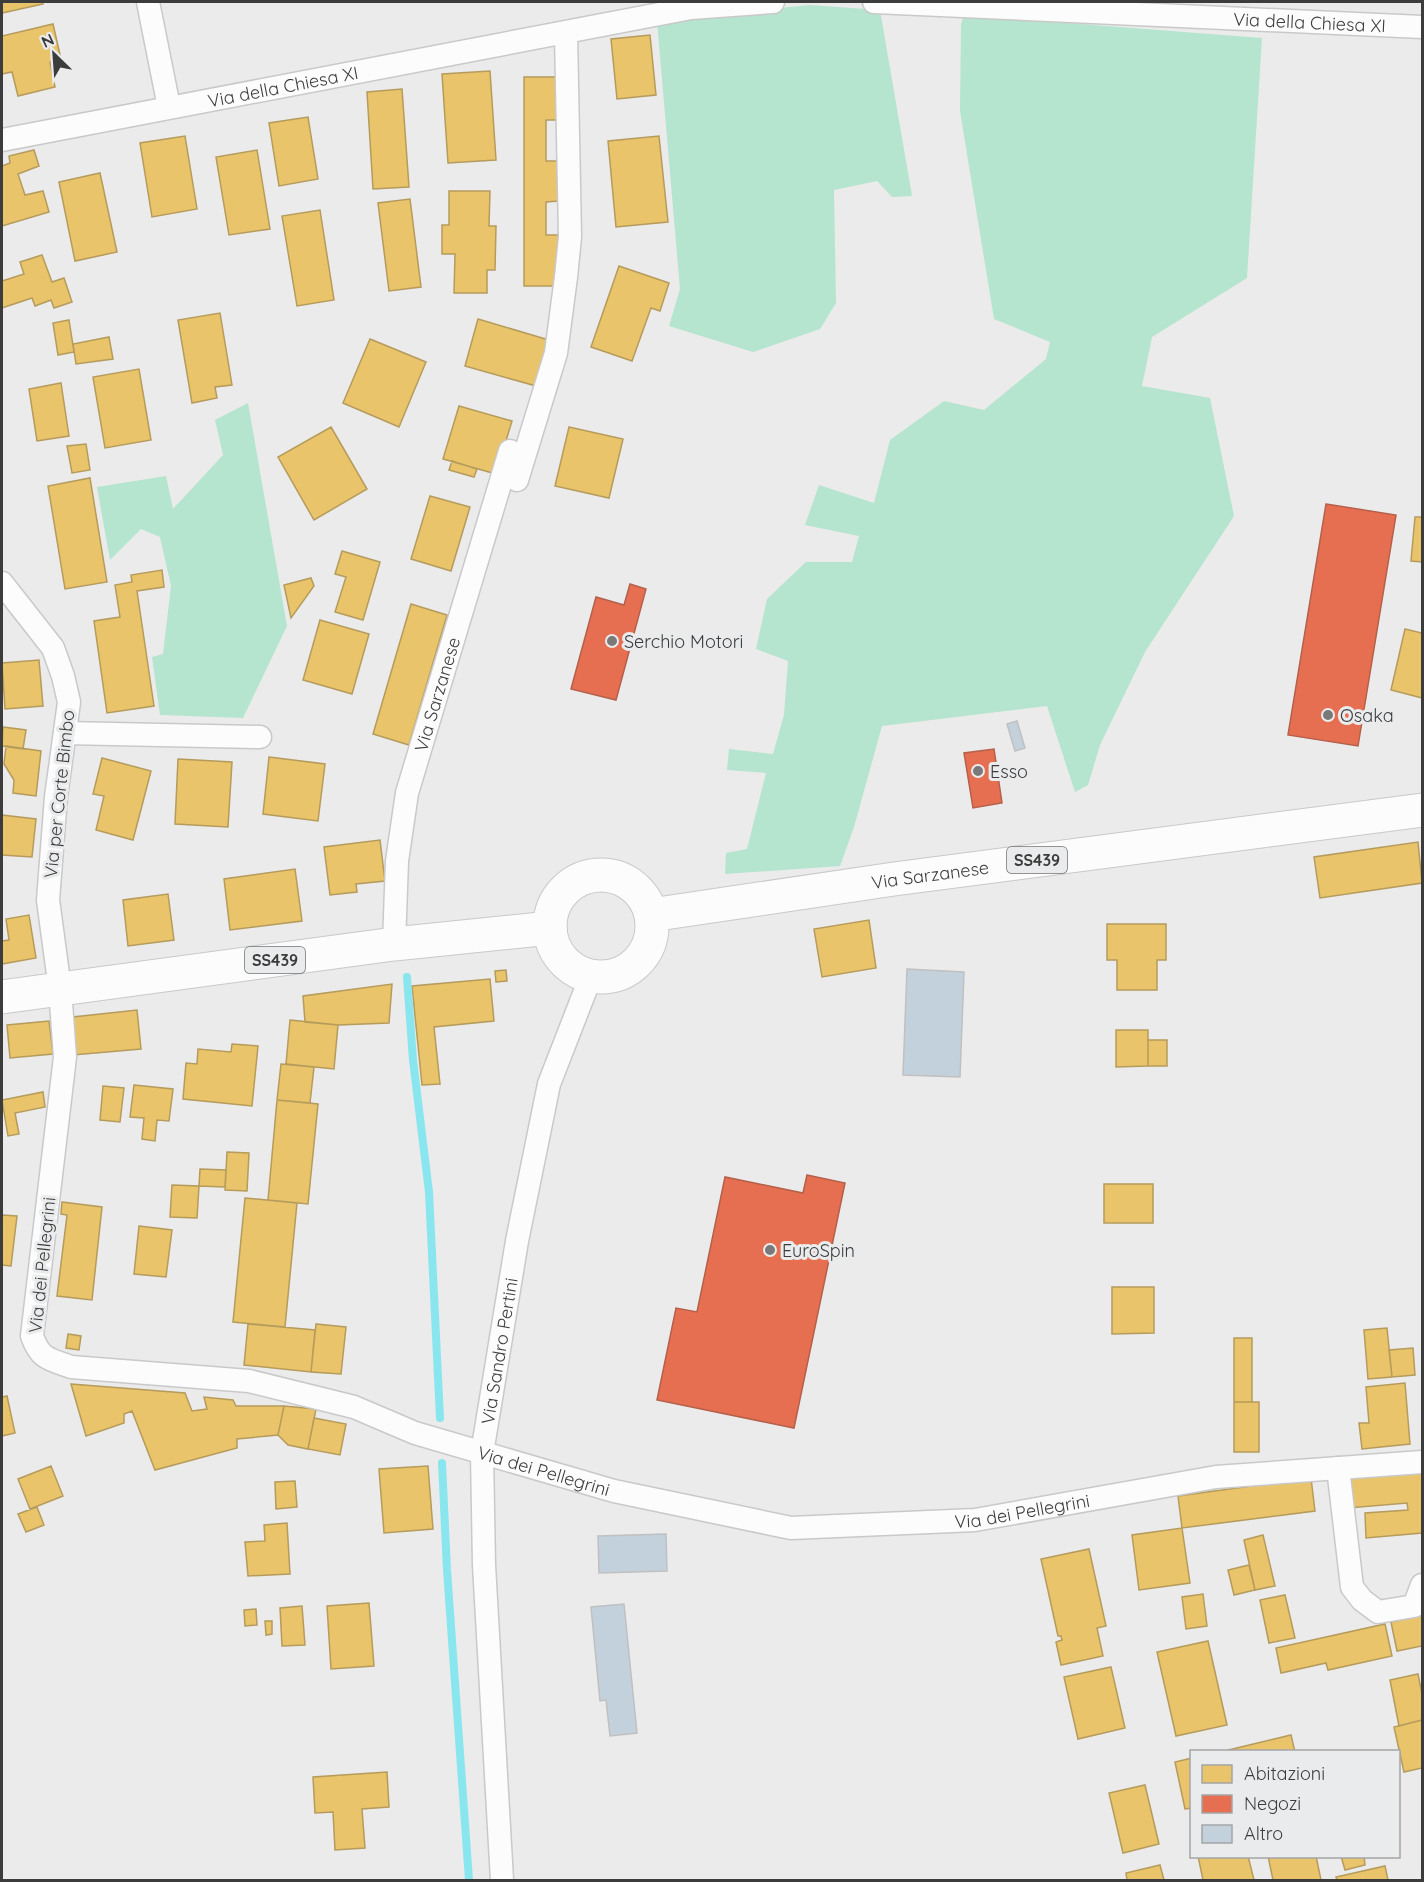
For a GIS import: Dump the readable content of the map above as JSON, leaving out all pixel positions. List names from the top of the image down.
{
  "streets": {
    "main road": ["Via Sarzanese", "SS439"],
    "street": [
      "Via della Chiesa XI",
      "Via per Corte Bimbo",
      "Via dei Pellegrini",
      "Via Sandro Pertini"
    ]
  },
  "crossings": [
    ["Via Sarzanese", "SS439"],
    ["Via Sarzanese", "Via Sandro Pertini"],
    ["Via per Corte Bimbo", "SS439"],
    ["Via per Corte Bimbo", "Via dei Pellegrini"],
    ["SS439", "Via dei Pellegrini"],
    ["SS439", "Via Sandro Pertini"],
    ["Via dei Pellegrini", "Via Sandro Pertini"]
  ],
  "places": [
    "Serchio Motori",
    "Osaka",
    "Esso",
    "EuroSpin"
  ],
  "legend": ["Abitazioni", "Negozi", "Altro"],
  "north": "top left"
}
